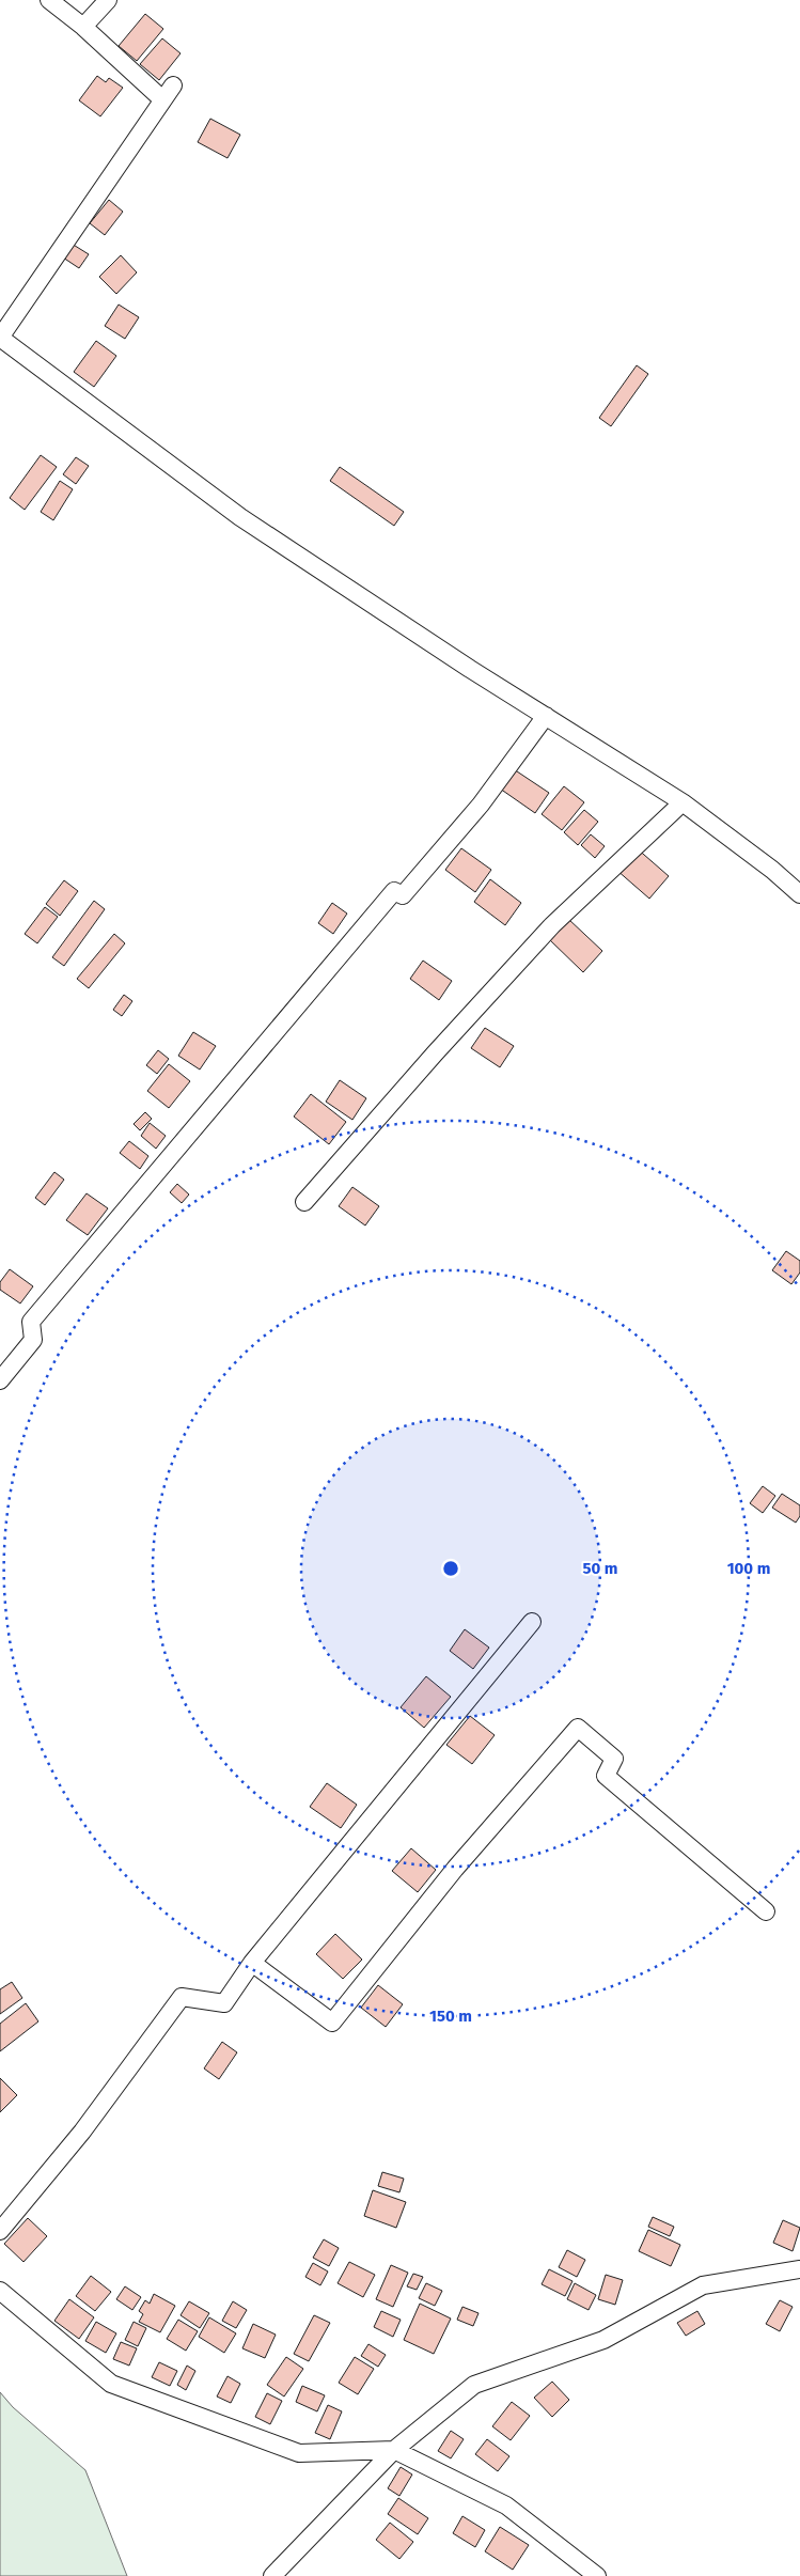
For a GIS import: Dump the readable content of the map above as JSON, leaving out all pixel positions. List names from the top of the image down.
{
  "rings": ["50 m", "100 m", "150 m"]
}
